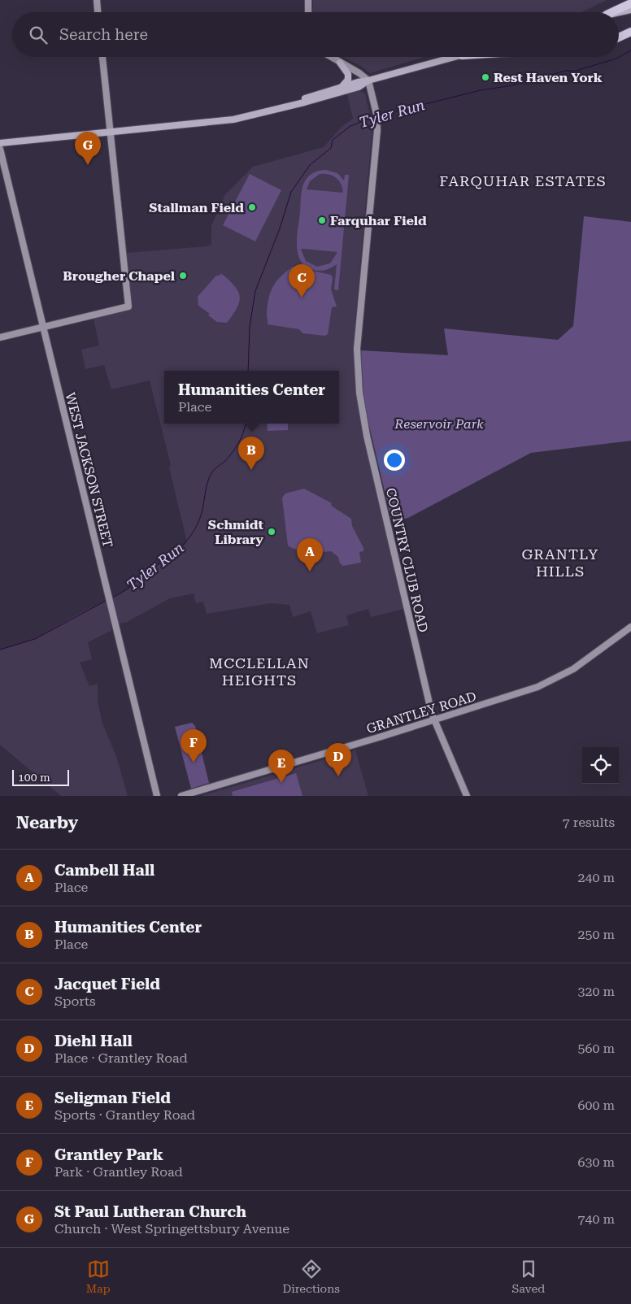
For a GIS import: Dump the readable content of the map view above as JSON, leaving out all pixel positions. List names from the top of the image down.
{
  "streets": {
    "street": ["WEST JACKSON STREET", "COUNTRY CLUB ROAD", "GRANTLEY ROAD"]
  },
  "crossings": [
    ["COUNTRY CLUB ROAD", "GRANTLEY ROAD"]
  ],
  "districts": ["FARQUHAR ESTATES", "GRANTLY HILLS", "MCCLELLAN HEIGHTS"],
  "water": ["Tyler Run"],
  "parks": ["Reservoir Park"],
  "places": [
    "Rest Haven York",
    "Stallman Field",
    "Farquhar Field",
    "Brougher Chapel",
    "Schmidt Library"
  ],
  "scale_bar": "100 m",
  "page": {
    "search": "Search here",
    "pins": [
      "G",
      "C",
      "B",
      "A",
      "F",
      "D",
      "E"
    ],
    "popup": ["Humanities Center", "Place"],
    "scale": "100 m",
    "heading": ["Nearby", "7 results"],
    "list": [
      {
        "mark": "A",
        "name": "Cambell Hall",
        "note": "Place",
        "value": "240 m"
      },
      {
        "mark": "B",
        "name": "Humanities Center",
        "note": "Place",
        "value": "250 m"
      },
      {
        "mark": "C",
        "name": "Jacquet Field",
        "note": "Sports",
        "value": "320 m"
      },
      {
        "mark": "D",
        "name": "Diehl Hall",
        "note": "Place · Grantley Road",
        "value": "560 m"
      },
      {
        "mark": "E",
        "name": "Seligman Field",
        "note": "Sports · Grantley Road",
        "value": "600 m"
      },
      {
        "mark": "F",
        "name": "Grantley Park",
        "note": "Park · Grantley Road",
        "value": "630 m"
      },
      {
        "mark": "G",
        "name": "St Paul Lutheran Church",
        "note": "Church · West Springettsbury Avenue",
        "value": "740 m"
      }
    ],
    "nav": ["Map", "Directions", "Saved"]
  }
}
